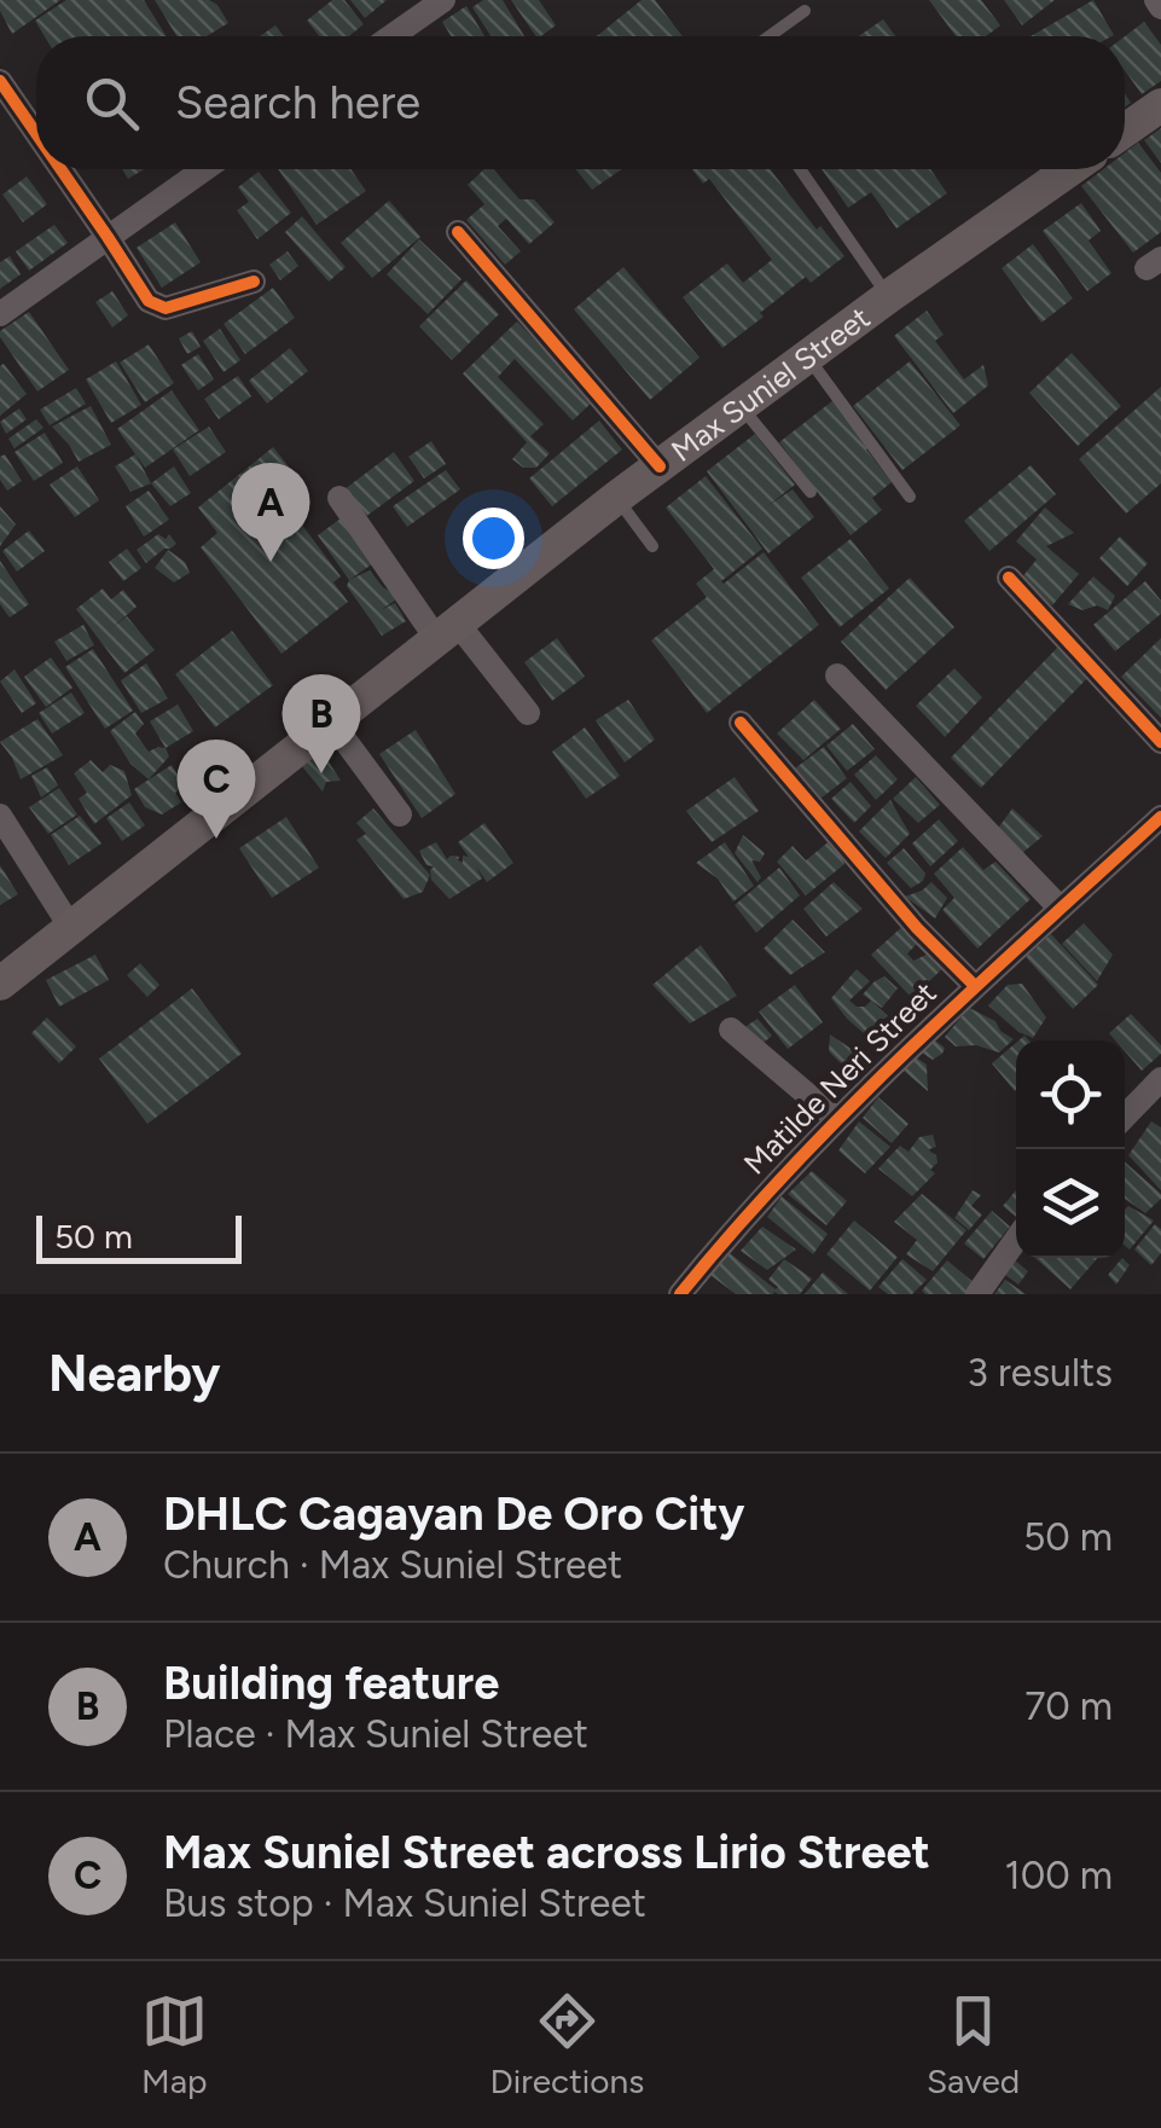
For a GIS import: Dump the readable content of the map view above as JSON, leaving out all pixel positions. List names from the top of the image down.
{
  "streets": {
    "main road": ["Max Suniel Street"],
    "street": ["Matilde Neri Street"]
  },
  "scale_bar": "50 m",
  "page": {
    "search": "Search here",
    "pins": ["A", "B", "C"],
    "scale": "50 m",
    "heading": ["Nearby", "3 results"],
    "list": [
      {
        "mark": "A",
        "name": "DHLC Cagayan De Oro City",
        "note": "Church · Max Suniel Street",
        "value": "50 m"
      },
      {
        "mark": "B",
        "name": "Building feature",
        "note": "Place · Max Suniel Street",
        "value": "70 m"
      },
      {
        "mark": "C",
        "name": "Max Suniel Street across Lirio Street",
        "note": "Bus stop · Max Suniel Street",
        "value": "100 m"
      }
    ],
    "nav": ["Map", "Directions", "Saved"]
  }
}
